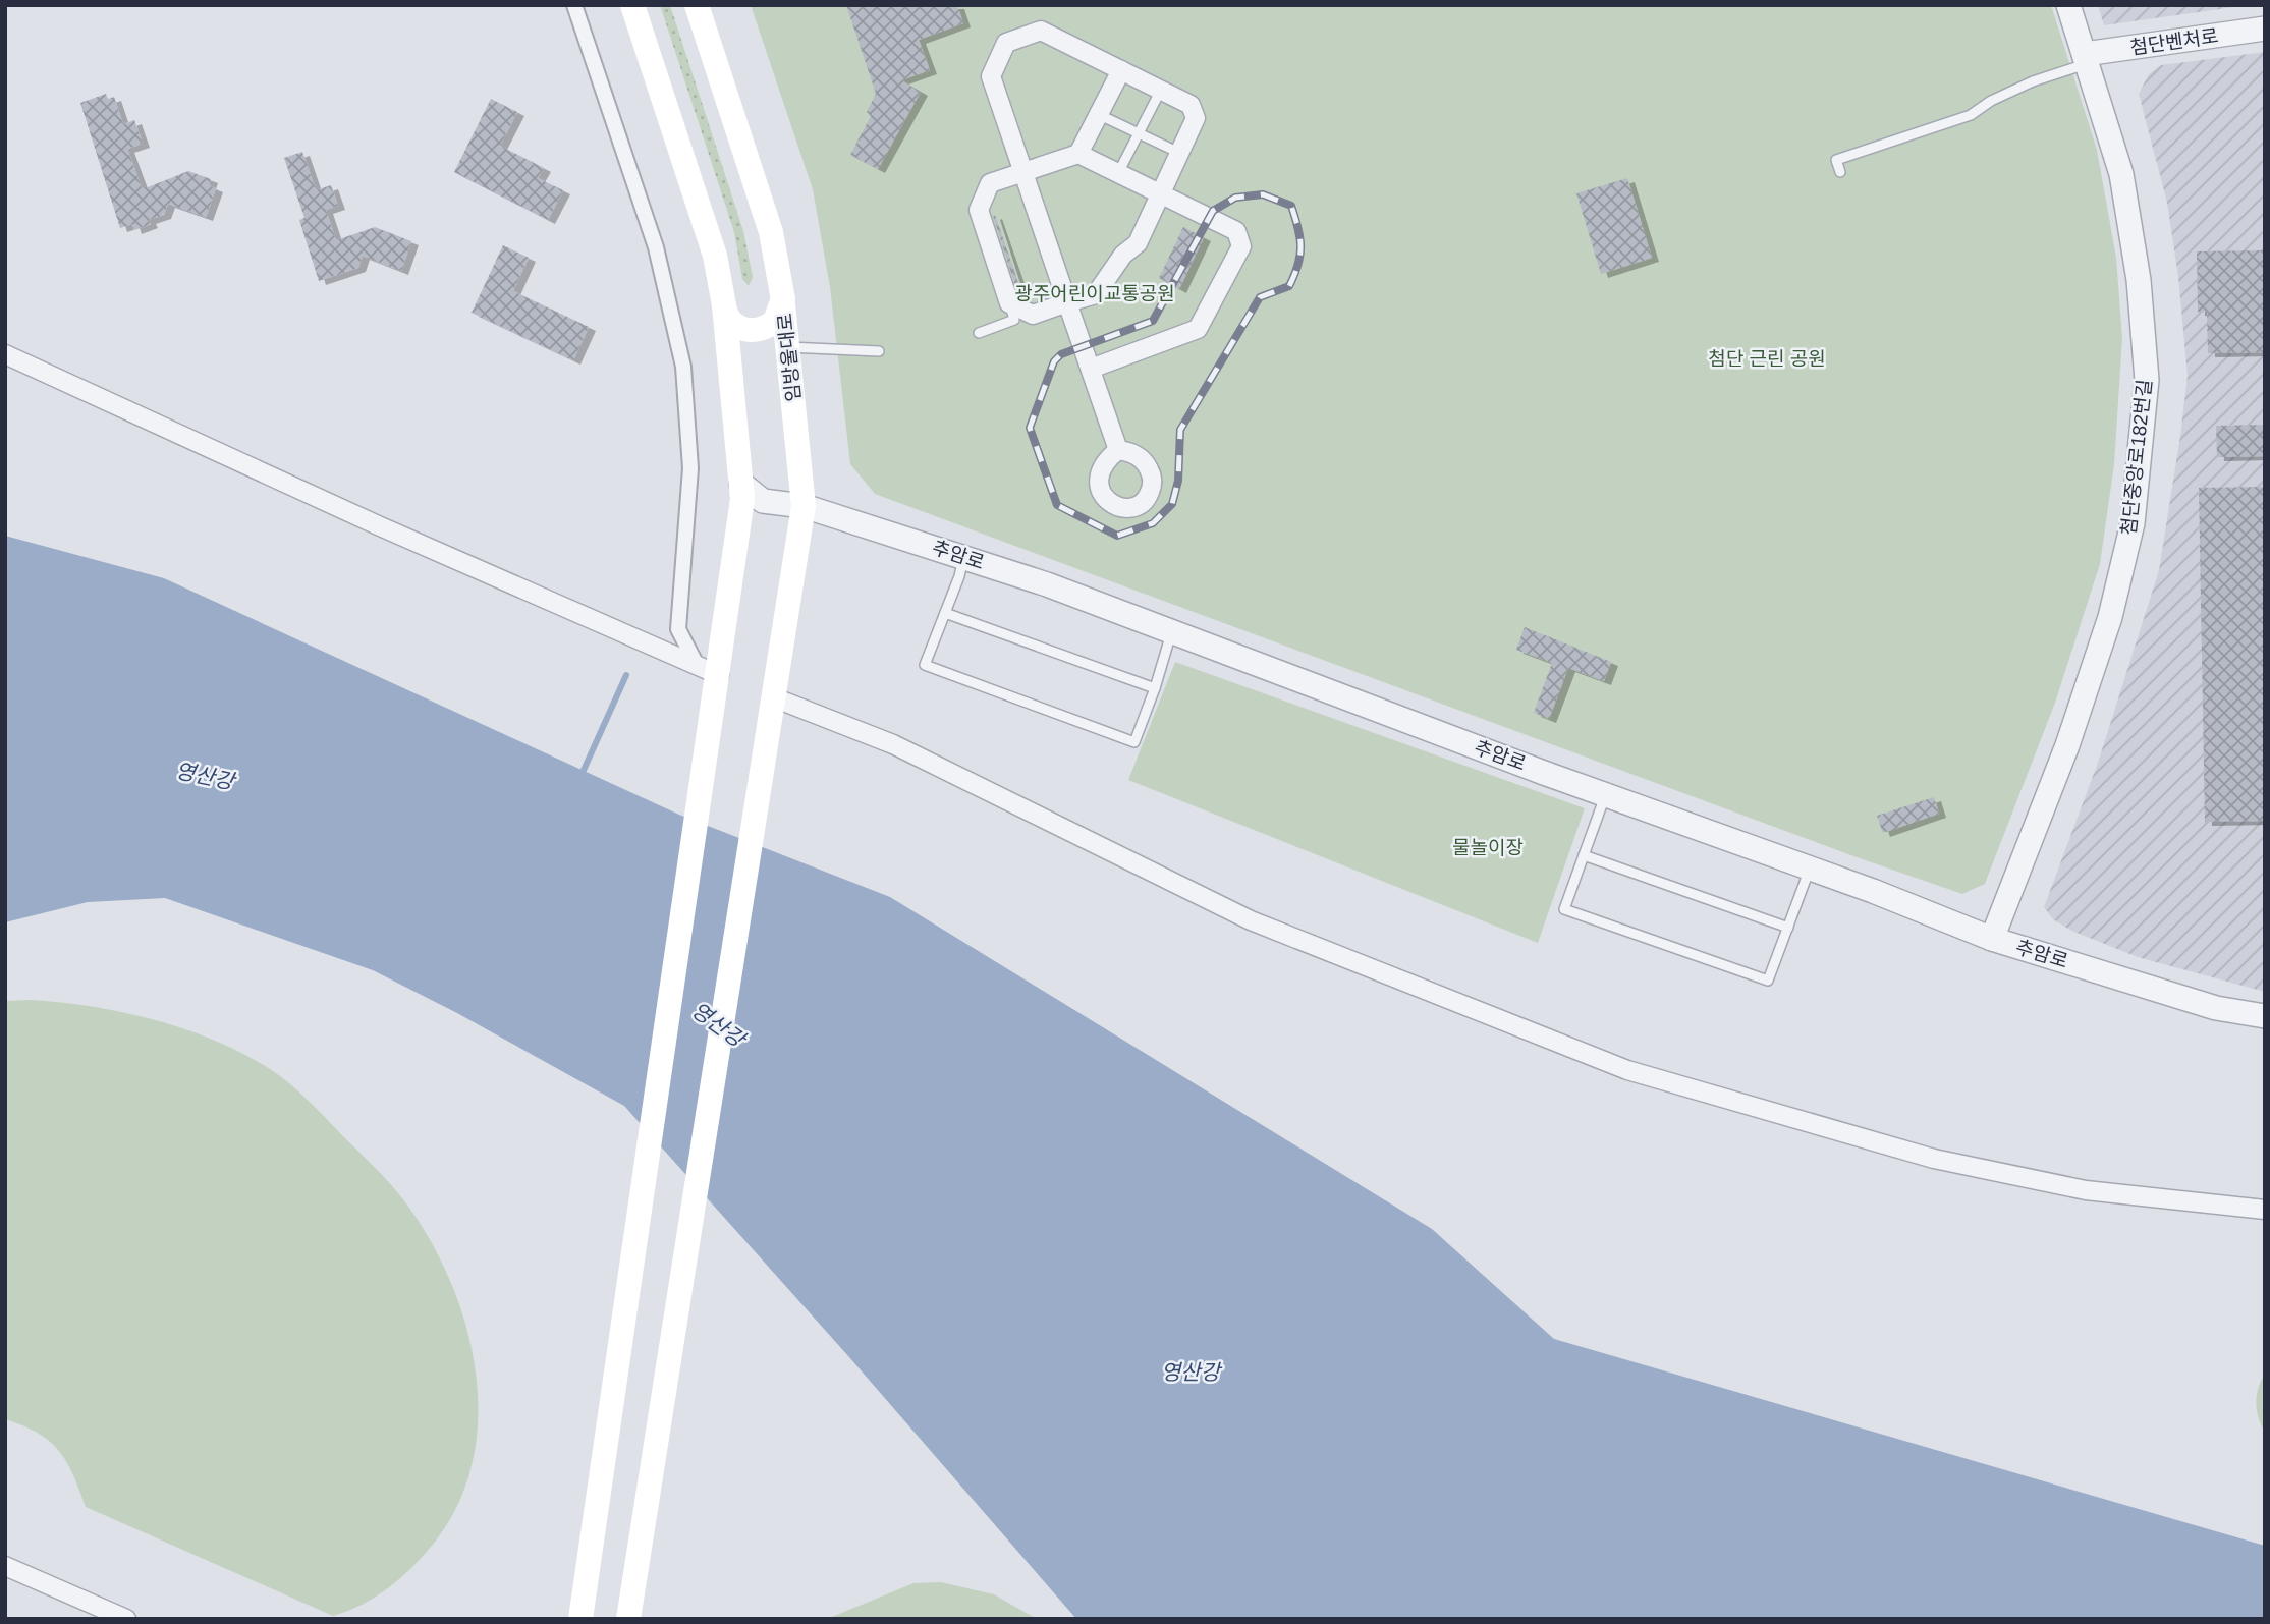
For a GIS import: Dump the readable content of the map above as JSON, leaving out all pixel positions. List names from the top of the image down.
{
  "streets": {
    "main road": ["임방울대로"],
    "street": ["첨단벤처로", "첨단중앙로182번길", "추암로"]
  },
  "crossings": [
    ["첨단벤처로", "첨단중앙로182번길"],
    ["임방울대로", "추암로"],
    ["첨단중앙로182번길", "추암로"]
  ],
  "water": ["영산강"],
  "parks": ["광주어린이교통공원", "첨단 근린 공원", "물놀이장"]
}
